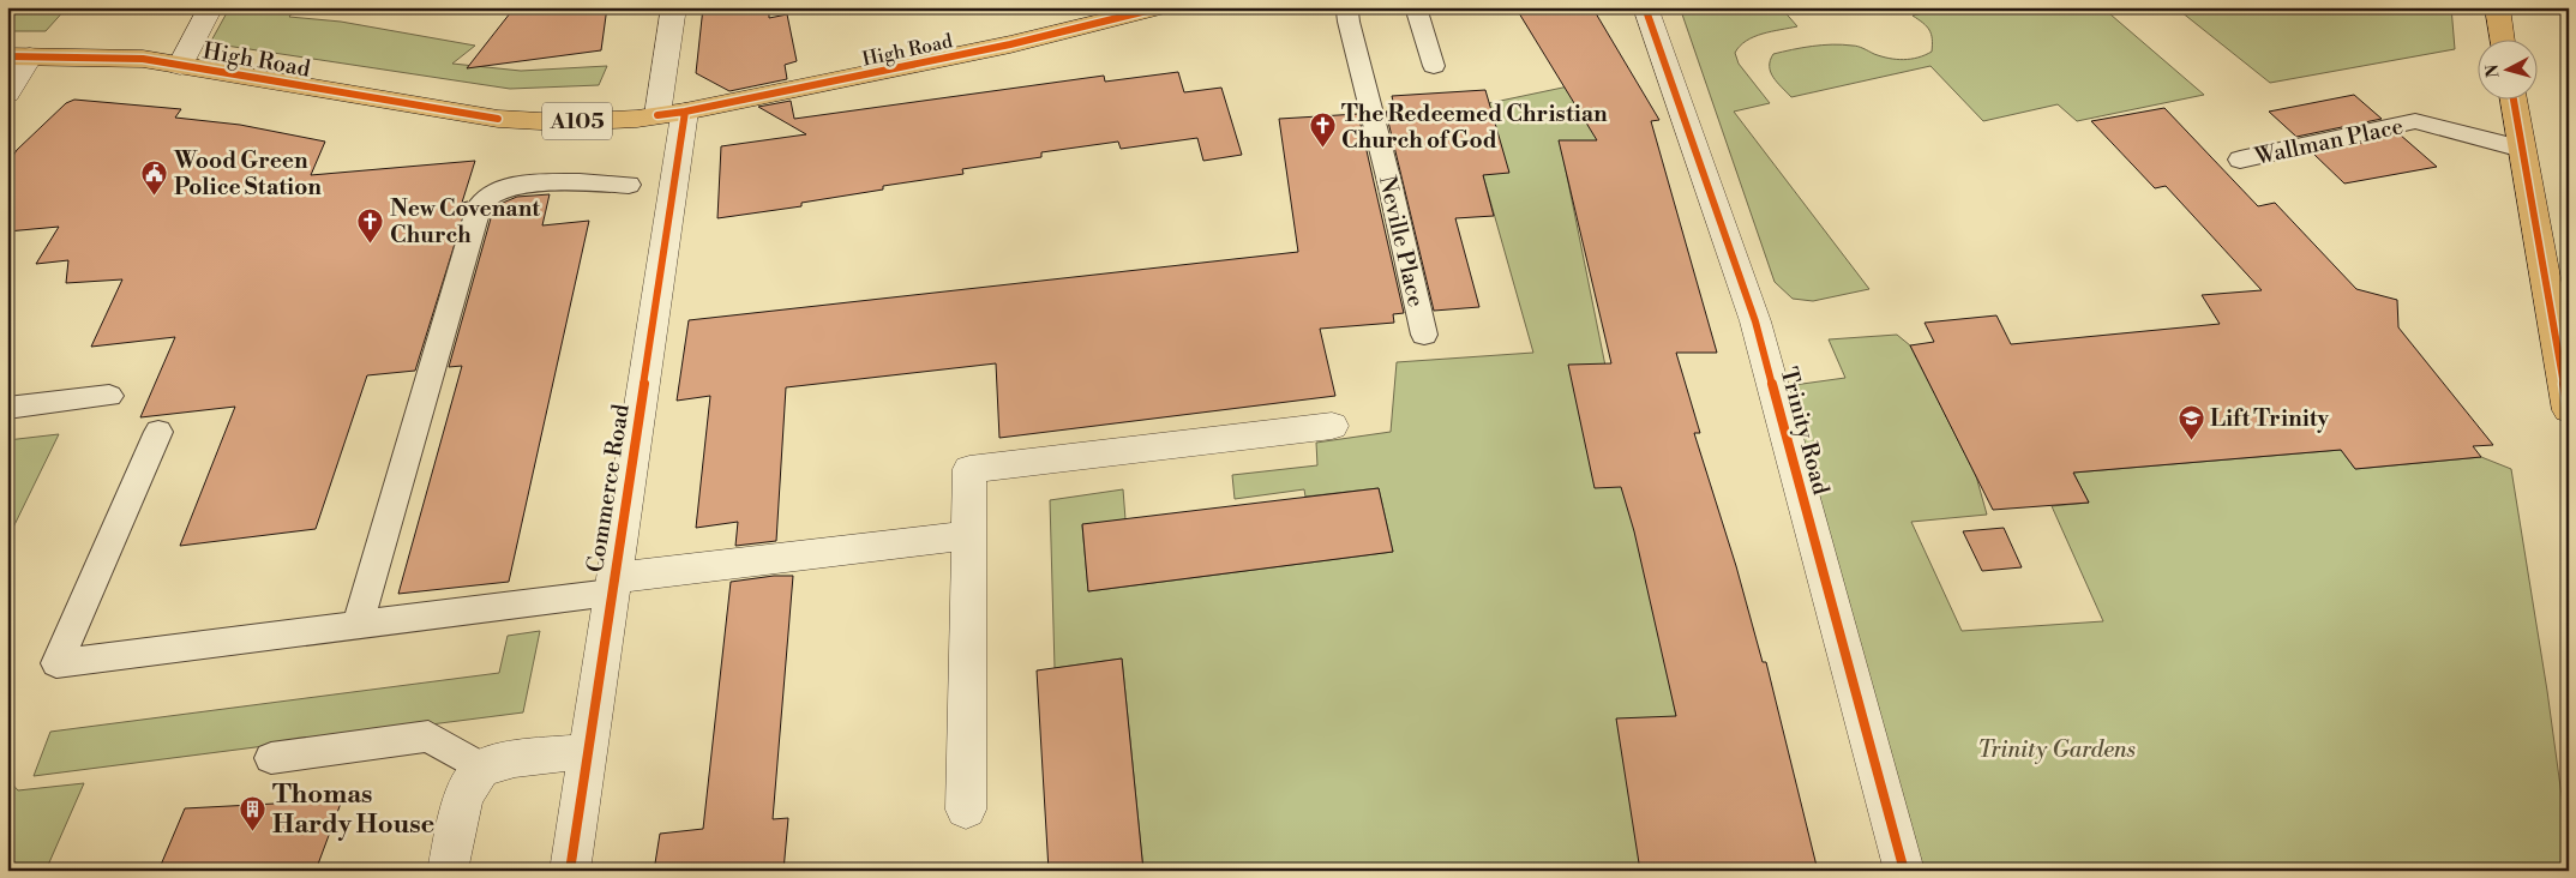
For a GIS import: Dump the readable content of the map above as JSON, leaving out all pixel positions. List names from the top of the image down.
{
  "streets": {
    "main road": ["High Road", "A105"],
    "street": ["Trinity Road", "Commerce Road"],
    "lane": ["Wallman Place", "Neville Place"]
  },
  "crossings": [
    ["High Road", "Commerce Road"]
  ],
  "parks": ["Trinity Gardens"],
  "places": {
    "church": ["The Redeemed Christian Church of God", "New Covenant Church"],
    "public building": ["Wood Green Police Station"],
    "school or university": ["Lift Trinity"],
    "building": ["Thomas Hardy House"]
  },
  "north": "left"
}
